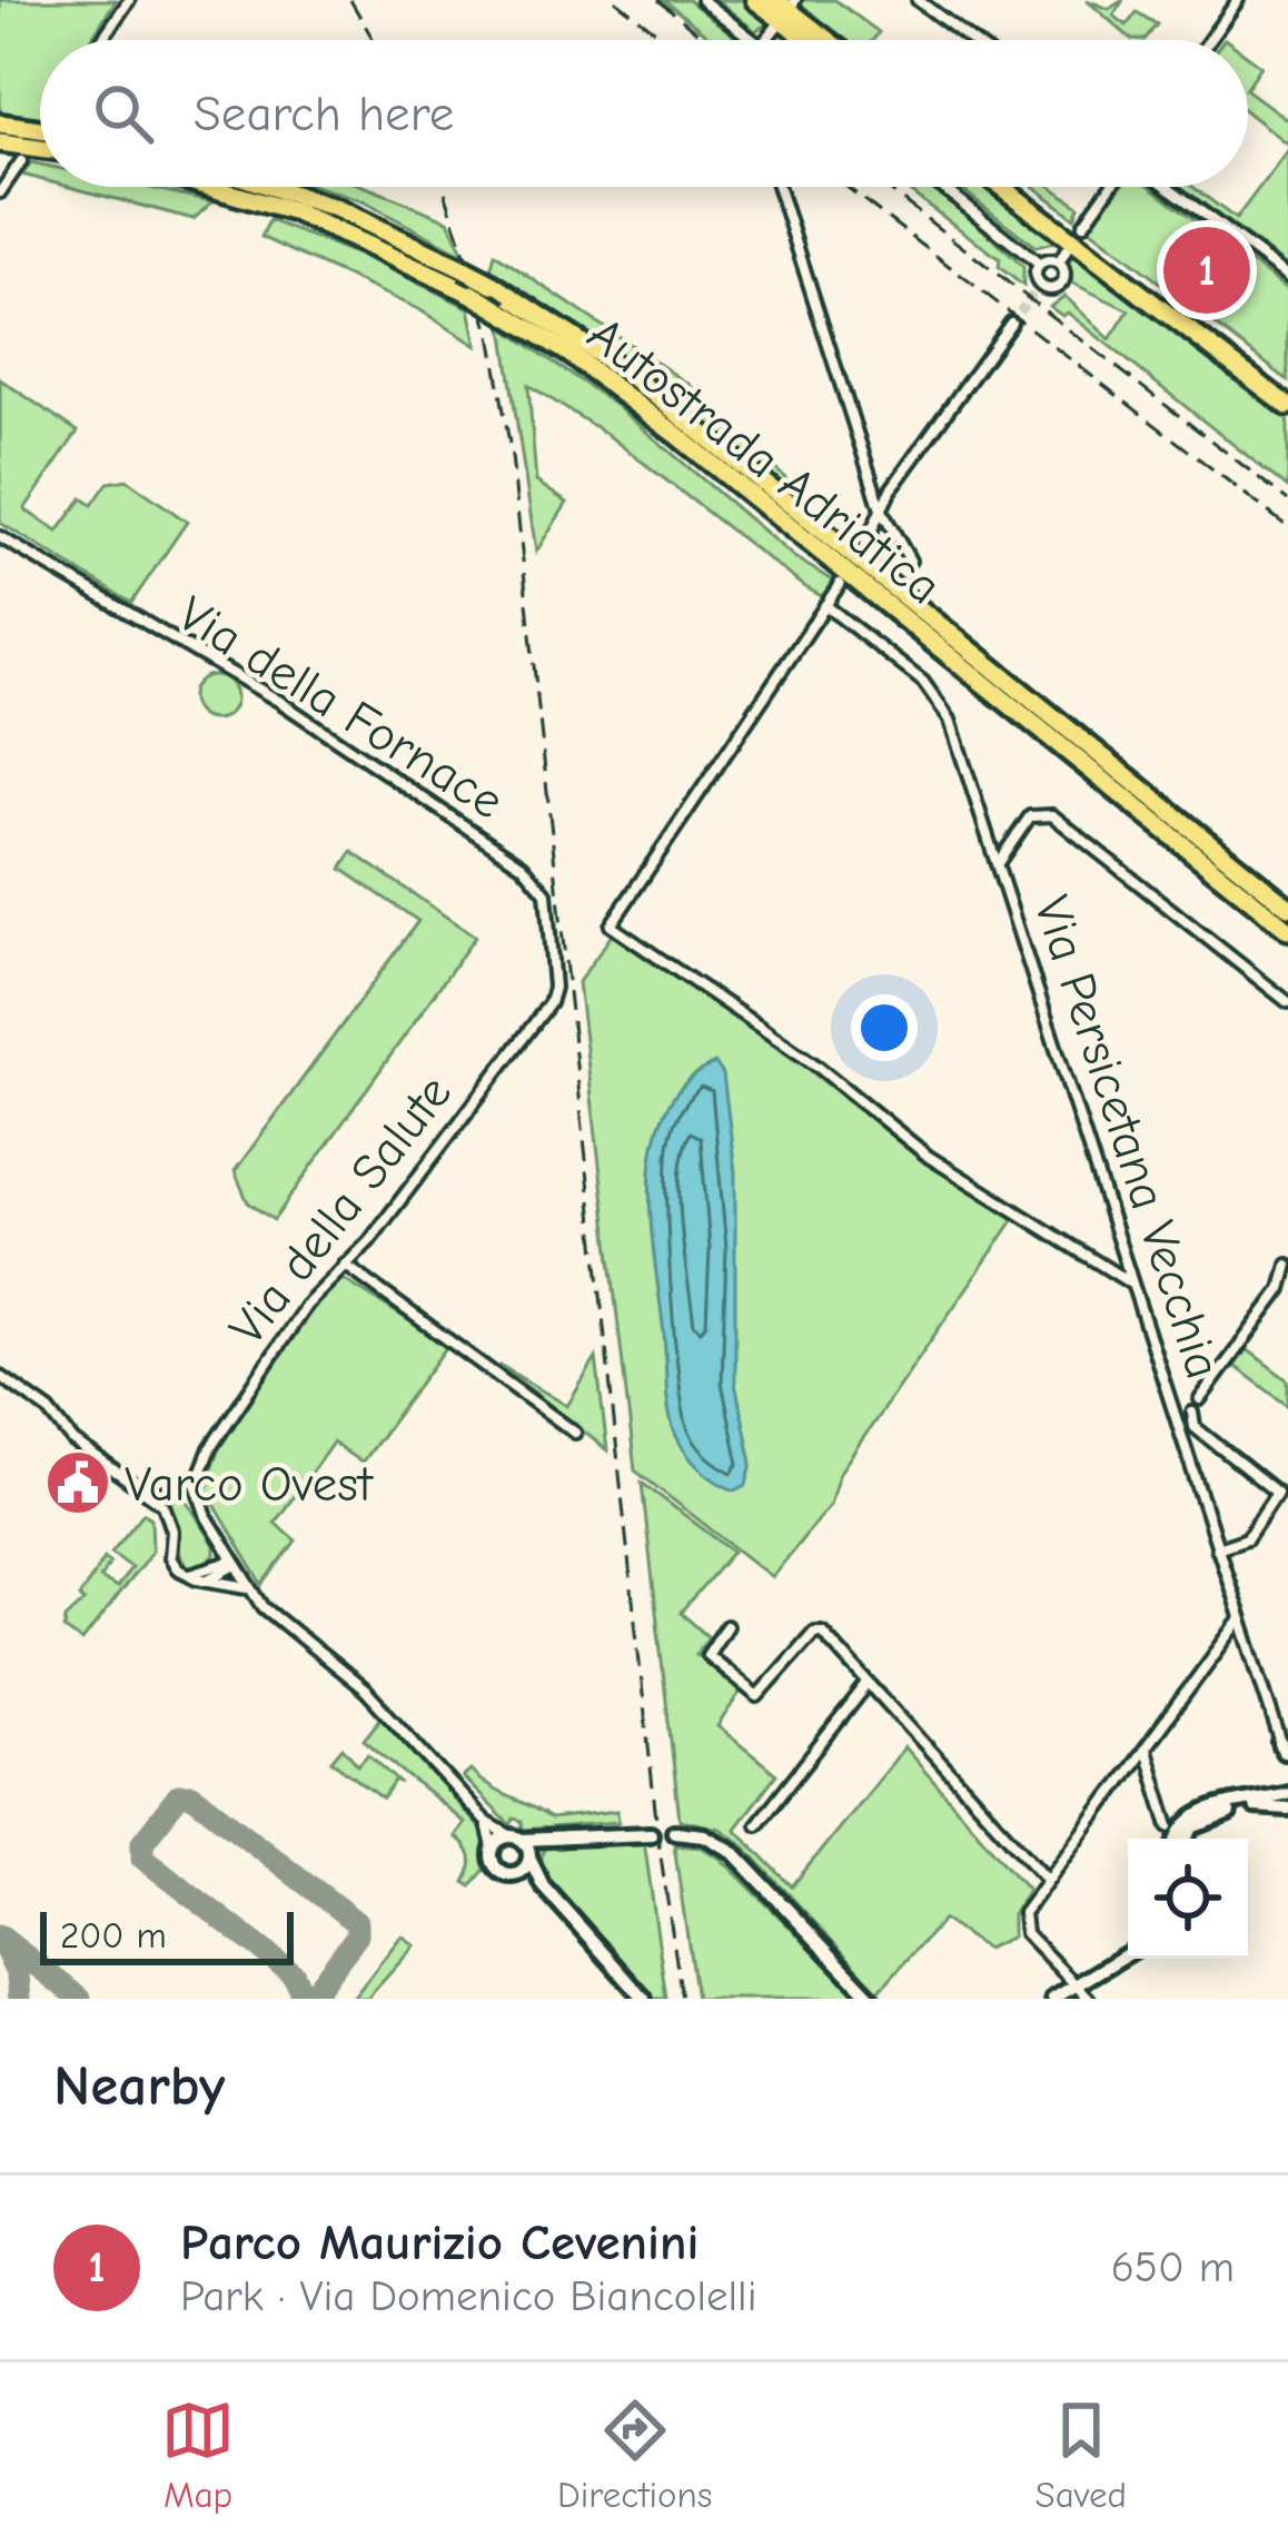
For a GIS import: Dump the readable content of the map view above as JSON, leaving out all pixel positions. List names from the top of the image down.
{
  "streets": {
    "highway": ["Autostrada Adriatica"],
    "street": ["Via della Fornace", "Via Persicetana Vecchia", "Via della Salute"]
  },
  "crossings": [
    ["Via della Fornace", "Via della Salute"]
  ],
  "places": {
    "public building": ["Varco Ovest"]
  },
  "scale_bar": "200 m",
  "page": {
    "search": "Search here",
    "pins": "1",
    "scale": "200 m",
    "heading": "Nearby",
    "list": [
      {
        "mark": "1",
        "name": "Parco Maurizio Cevenini",
        "note": "Park · Via Domenico Biancolelli",
        "value": "650 m"
      }
    ],
    "nav": ["Map", "Directions", "Saved"]
  }
}
